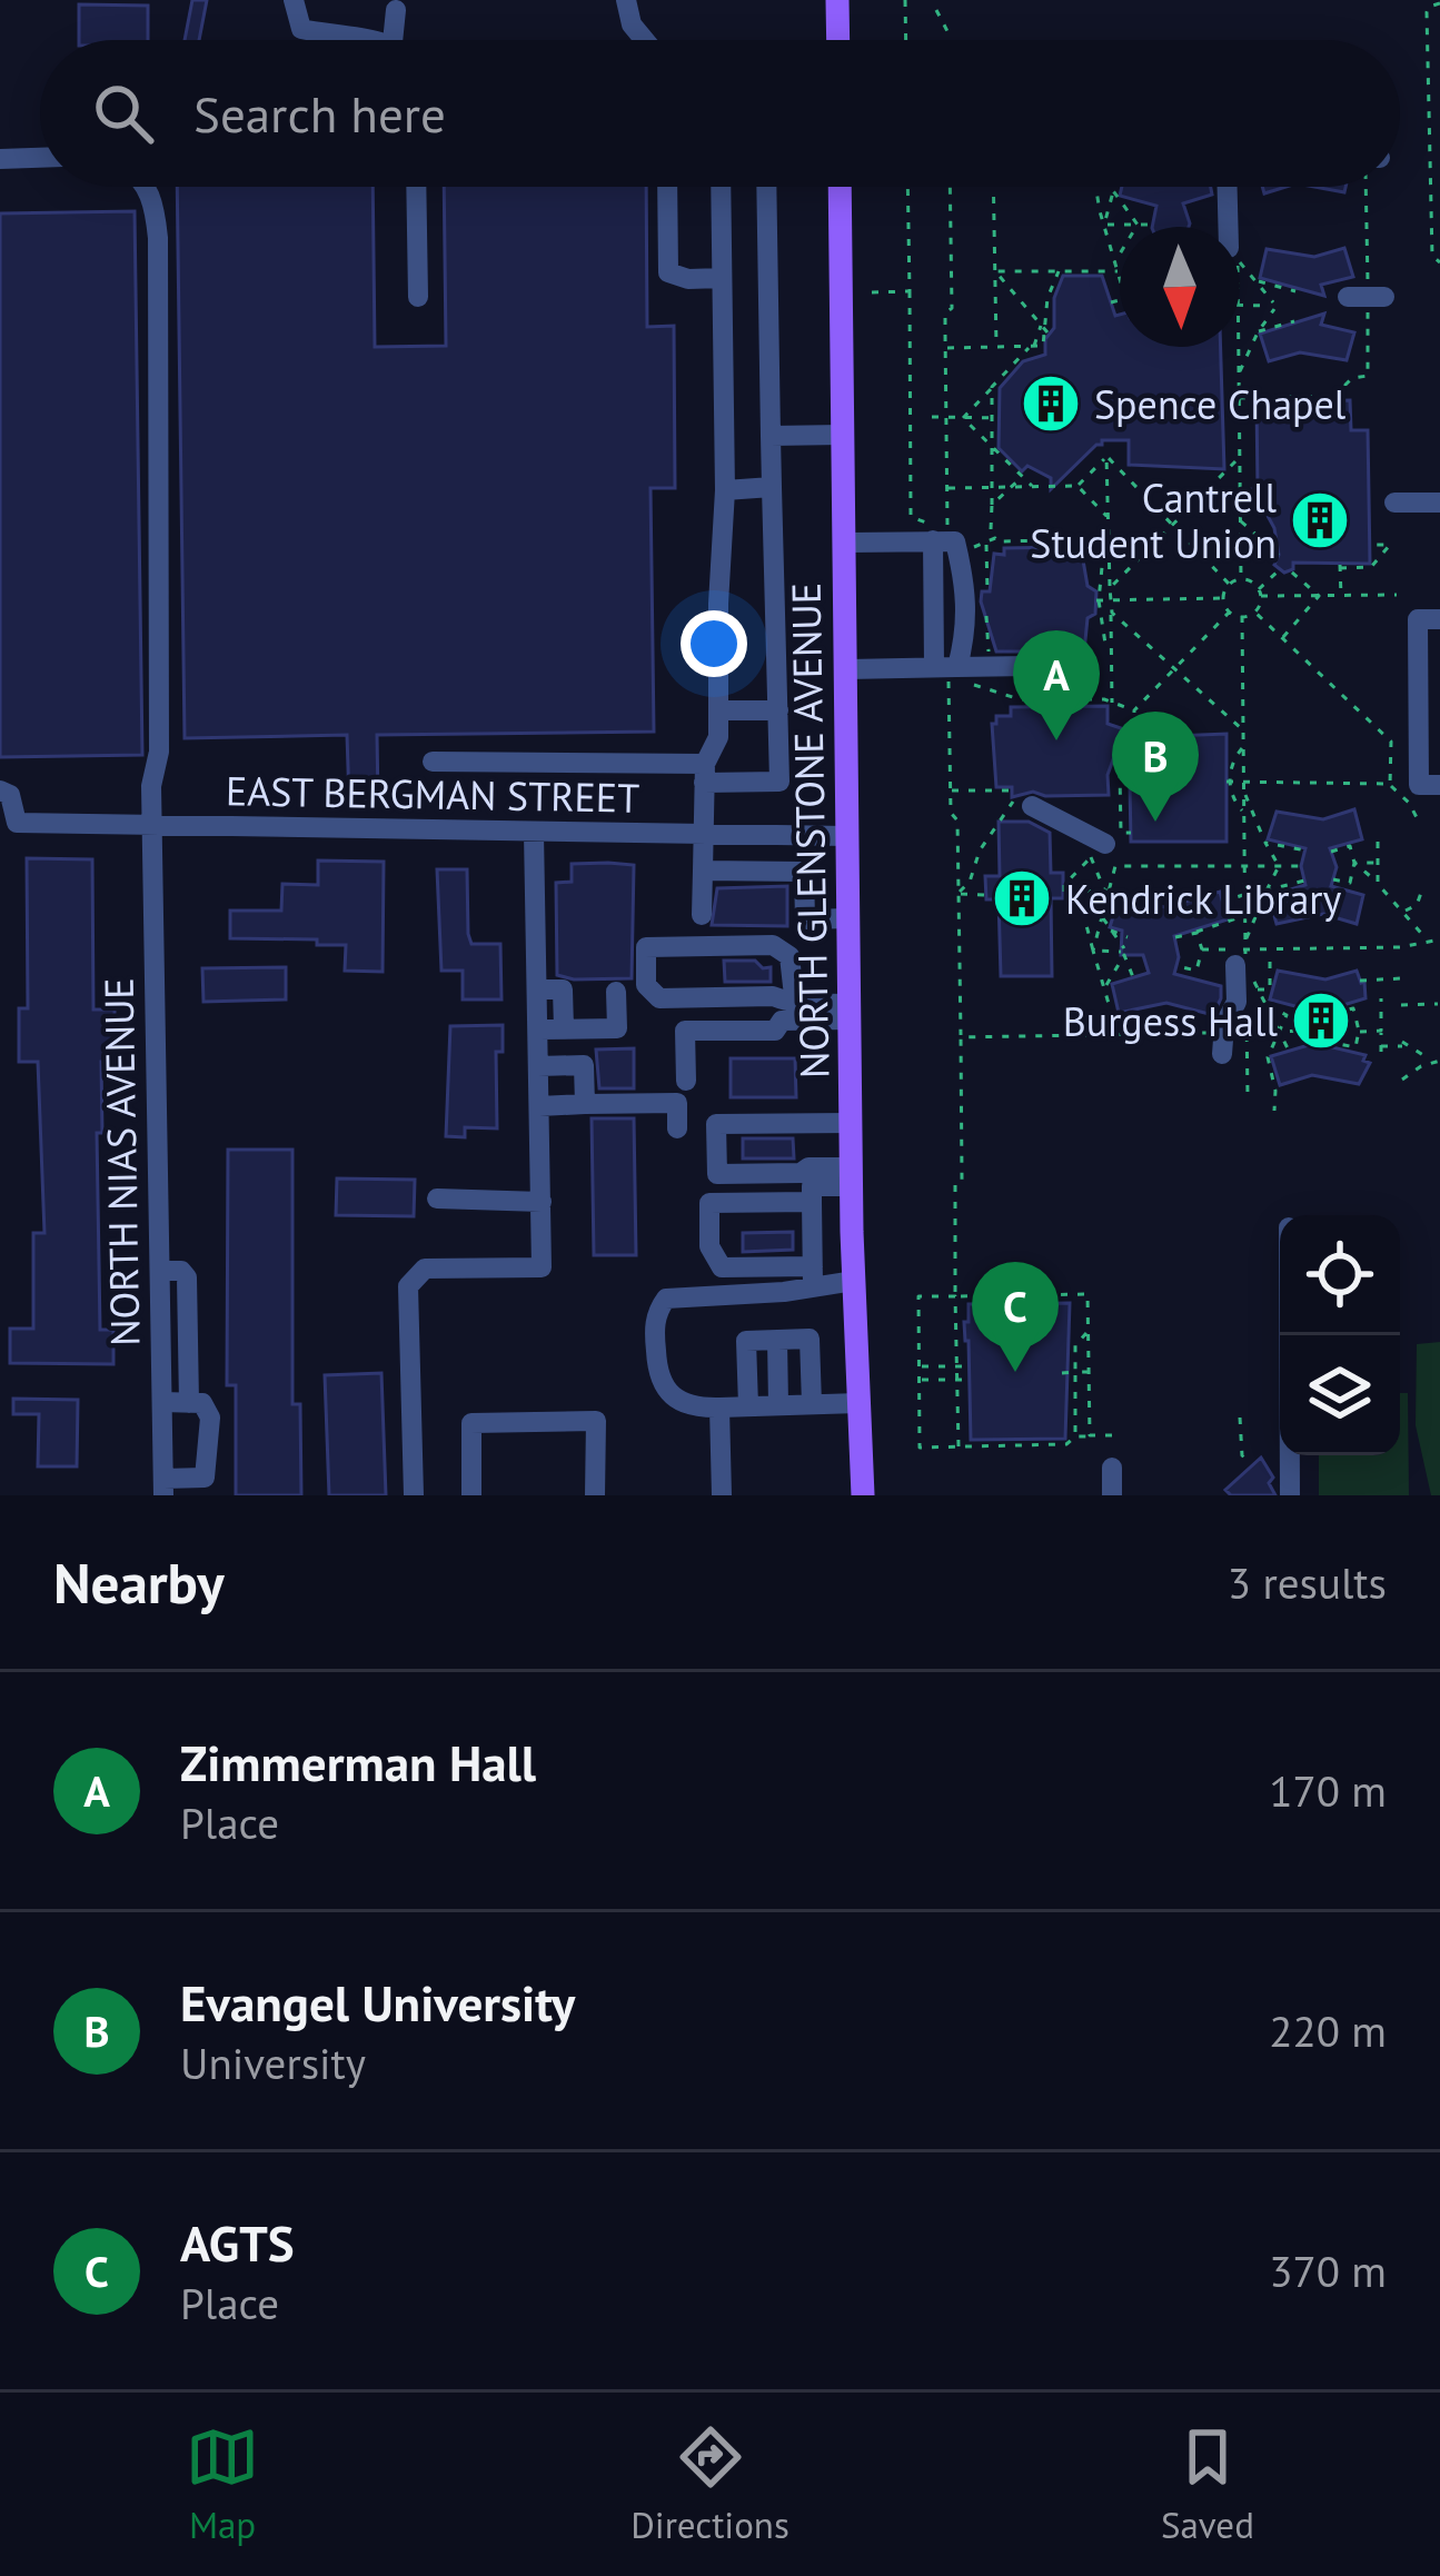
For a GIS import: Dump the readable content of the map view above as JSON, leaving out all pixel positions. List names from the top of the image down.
{
  "streets": {
    "main road": ["NORTH GLENSTONE AVENUE"],
    "street": ["EAST BERGMAN STREET", "NORTH NIAS AVENUE"]
  },
  "crossings": [
    ["EAST BERGMAN STREET", "NORTH GLENSTONE AVENUE"],
    ["EAST BERGMAN STREET", "NORTH NIAS AVENUE"]
  ],
  "places": {
    "building": [
      "Spence Chapel",
      "Cantrell Student Union",
      "Kendrick Library",
      "Burgess Hall"
    ]
  },
  "north": "bottom",
  "page": {
    "search": "Search here",
    "pins": ["A", "B", "C"],
    "heading": ["Nearby", "3 results"],
    "list": [
      {
        "mark": "A",
        "name": "Zimmerman Hall",
        "note": "Place",
        "value": "170 m"
      },
      {
        "mark": "B",
        "name": "Evangel University",
        "note": "University",
        "value": "220 m"
      },
      {
        "mark": "C",
        "name": "AGTS",
        "note": "Place",
        "value": "370 m"
      }
    ],
    "nav": ["Map", "Directions", "Saved"]
  }
}
